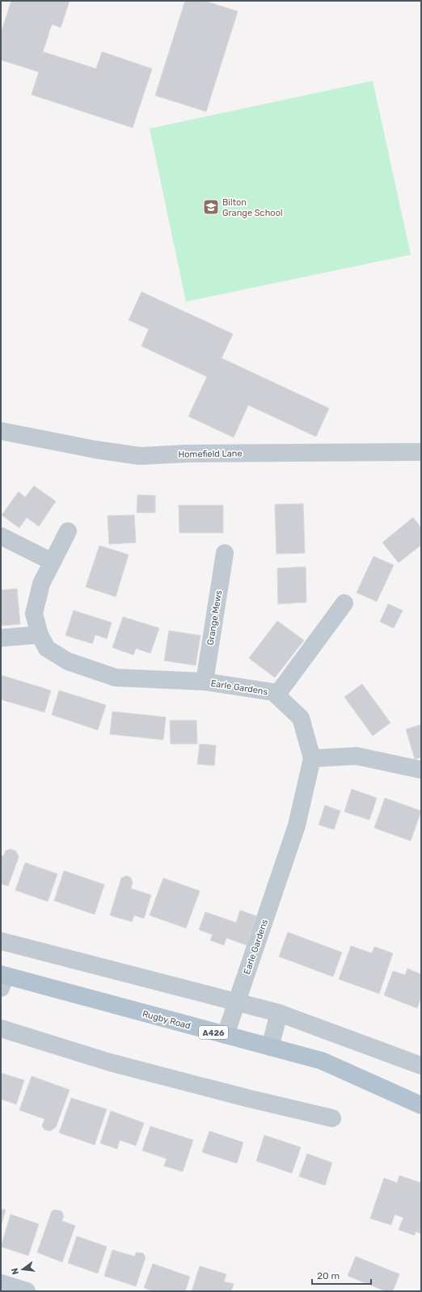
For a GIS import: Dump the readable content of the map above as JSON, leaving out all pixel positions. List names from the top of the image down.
{
  "streets": {
    "main road": ["Rugby Road", "A426"],
    "street": ["Homefield Lane", "Grange Mews", "Earle Gardens"]
  },
  "crossings": [
    ["Grange Mews", "Earle Gardens"],
    ["Earle Gardens", "Rugby Road"]
  ],
  "places": {
    "school or university": ["Bilton Grange School"]
  },
  "scale_bar": "20 m",
  "north": "left"
}
